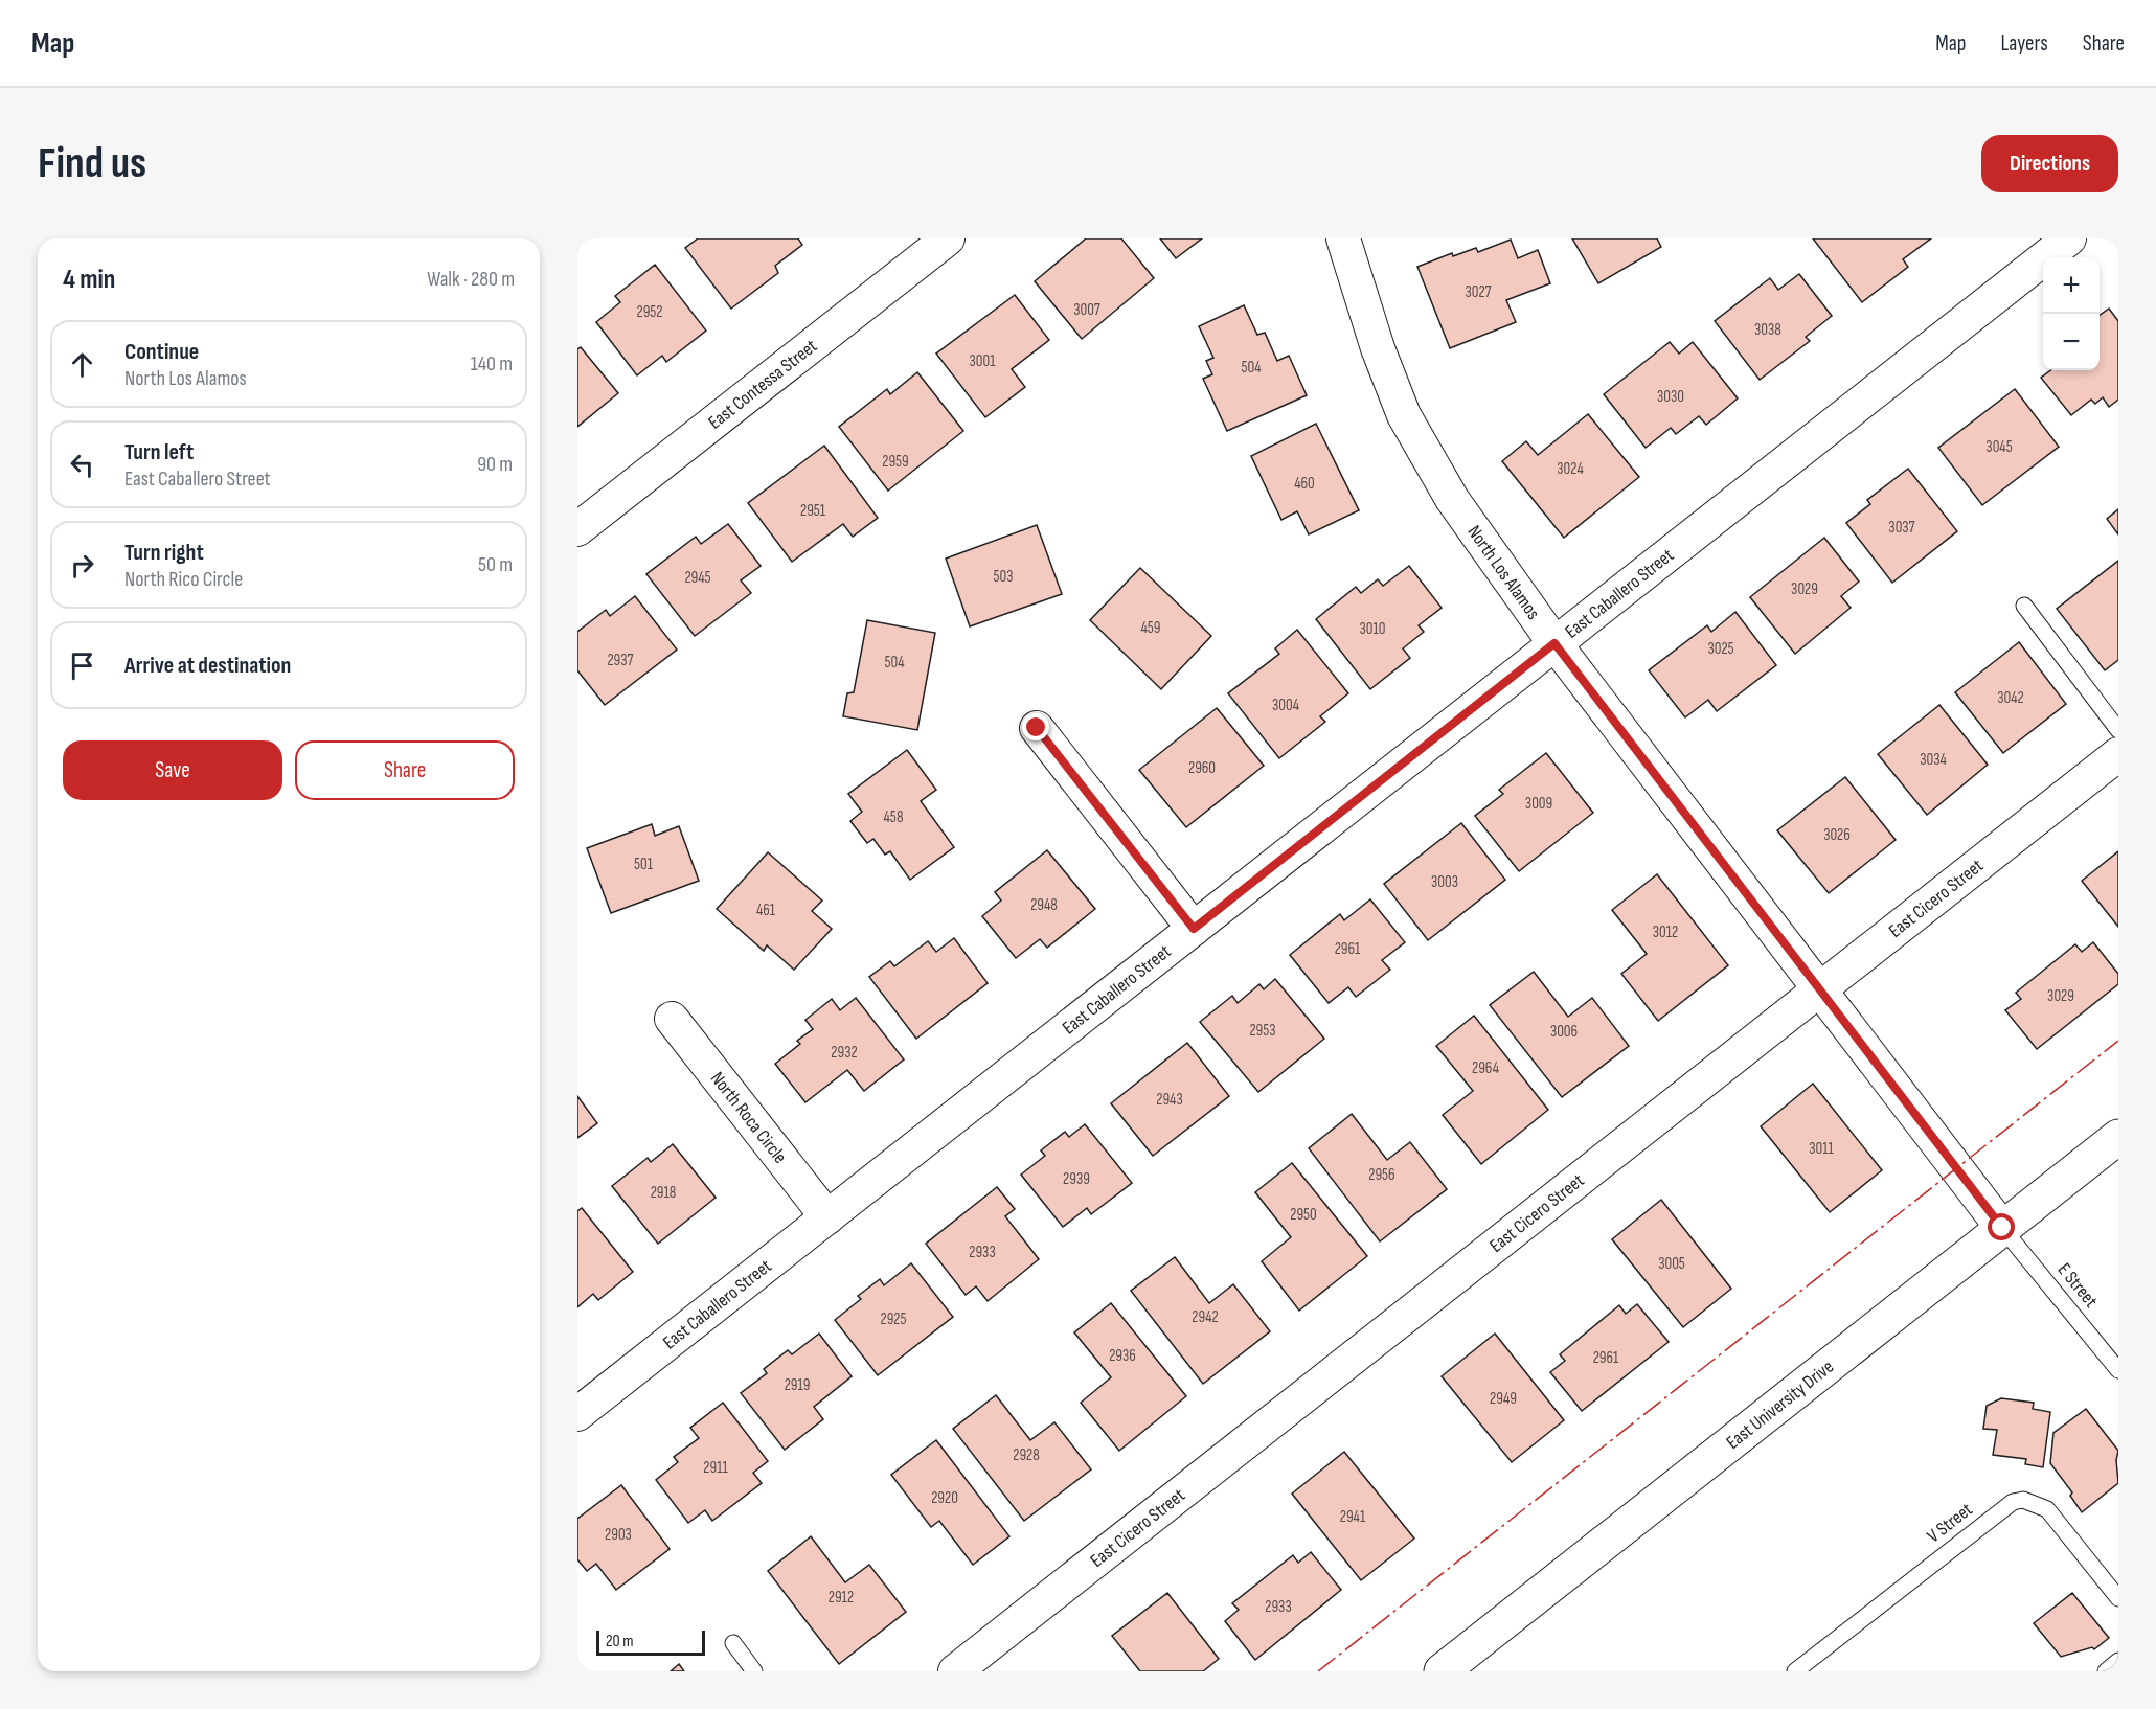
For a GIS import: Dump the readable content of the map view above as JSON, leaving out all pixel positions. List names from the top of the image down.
{
  "streets": {
    "main road": ["East University Drive"],
    "street": [
      "East Contessa Street",
      "North Los Alamos",
      "East Caballero Street",
      "East Cicero Street",
      "North Roca Circle"
    ],
    "lane": ["E Street", "V Street"]
  },
  "crossings": [
    ["North Los Alamos", "East Caballero Street"],
    ["North Los Alamos", "East Cicero Street"],
    ["North Los Alamos", "E Street"],
    ["North Los Alamos", "East University Drive"],
    ["East Caballero Street", "North Roca Circle"],
    ["E Street", "East University Drive"]
  ],
  "house_numbers": [
    "3027",
    "3007",
    "2952",
    "3038",
    "3001",
    "504",
    "3030",
    "3045",
    "2959",
    "3024",
    "460",
    "2951",
    "3037",
    "503",
    "2945",
    "3029",
    "459",
    "3010",
    "3025",
    "2937",
    "504",
    "3042",
    "3004",
    "3034",
    "2960",
    "3009",
    "458",
    "3026",
    "501",
    "3003",
    "2948",
    "461",
    "3012",
    "2961",
    "3029",
    "2953",
    "3006",
    "2932",
    "2964",
    "2943",
    "3011",
    "2956",
    "2939",
    "2918",
    "2950",
    "2933",
    "3005",
    "2942",
    "2925",
    "2936",
    "2961",
    "2919",
    "2949",
    "2928",
    "2911",
    "2920",
    "2941",
    "2903",
    "2912",
    "2933"
  ],
  "scale_bar": "20 m",
  "page": {
    "header": "Map",
    "nav": ["Map", "Layers", "Share"],
    "buttons": [
      "Directions",
      ["Save", "Share"]
    ],
    "title": "Find us",
    "heading": ["4 min", "Walk · 280 m"],
    "map_buttons": ["+", "−"],
    "list": [
      ["Continue", "North Los Alamos", "140 m"],
      ["Turn left", "East Caballero Street", "90 m"],
      ["Turn right", "North Rico Circle", "50 m"],
      "Arrive at destination"
    ],
    "scale": "20 m"
  }
}
